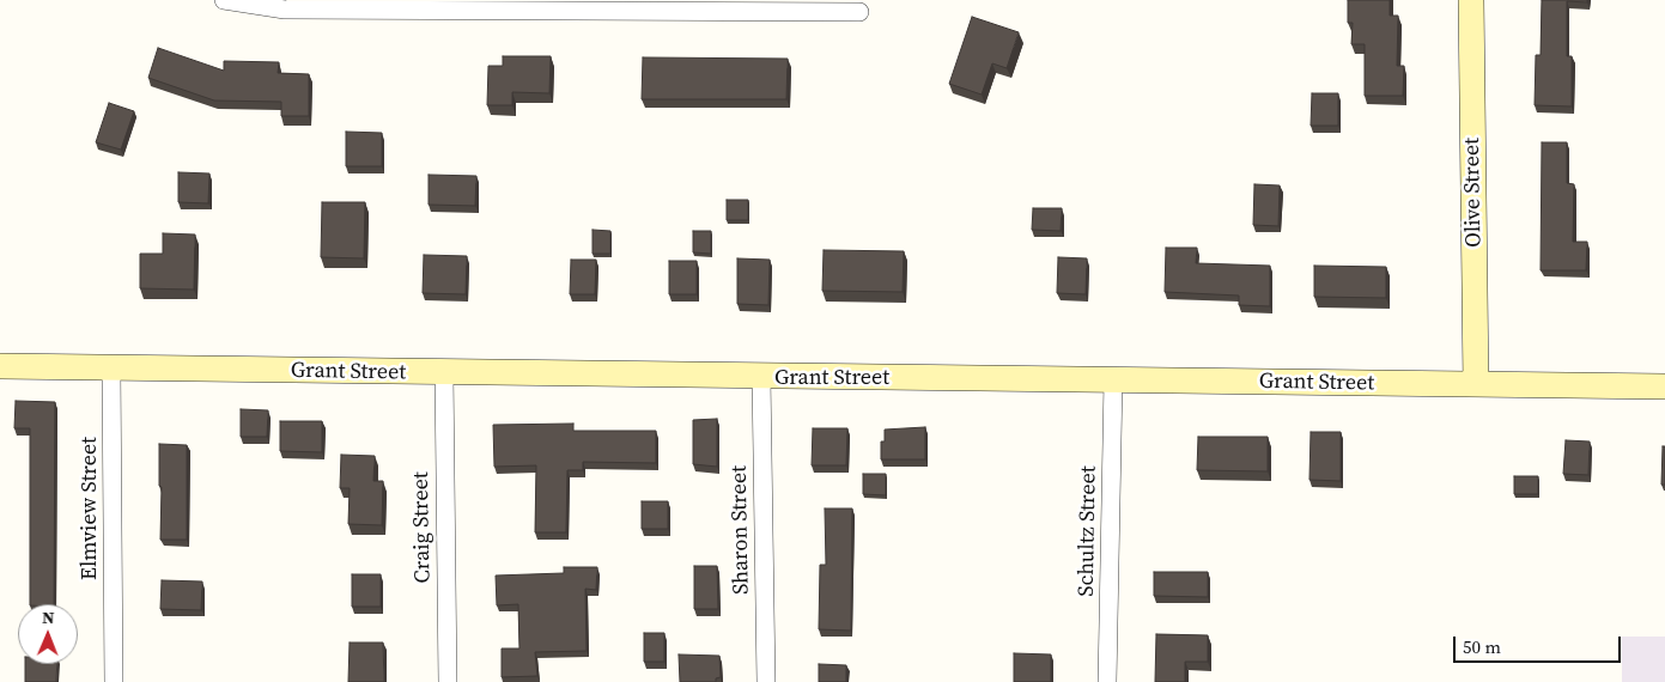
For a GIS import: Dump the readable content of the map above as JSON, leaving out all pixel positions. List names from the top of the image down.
{
  "streets": {
    "street": [
      "Olive Street",
      "Grant Street",
      "Elmview Street",
      "Craig Street",
      "Sharon Street",
      "Schultz Street"
    ]
  },
  "crossings": [
    ["Olive Street", "Grant Street"],
    ["Grant Street", "Elmview Street"],
    ["Grant Street", "Craig Street"],
    ["Grant Street", "Sharon Street"],
    ["Grant Street", "Schultz Street"]
  ],
  "scale_bar": "50 m",
  "north": "top"
}
